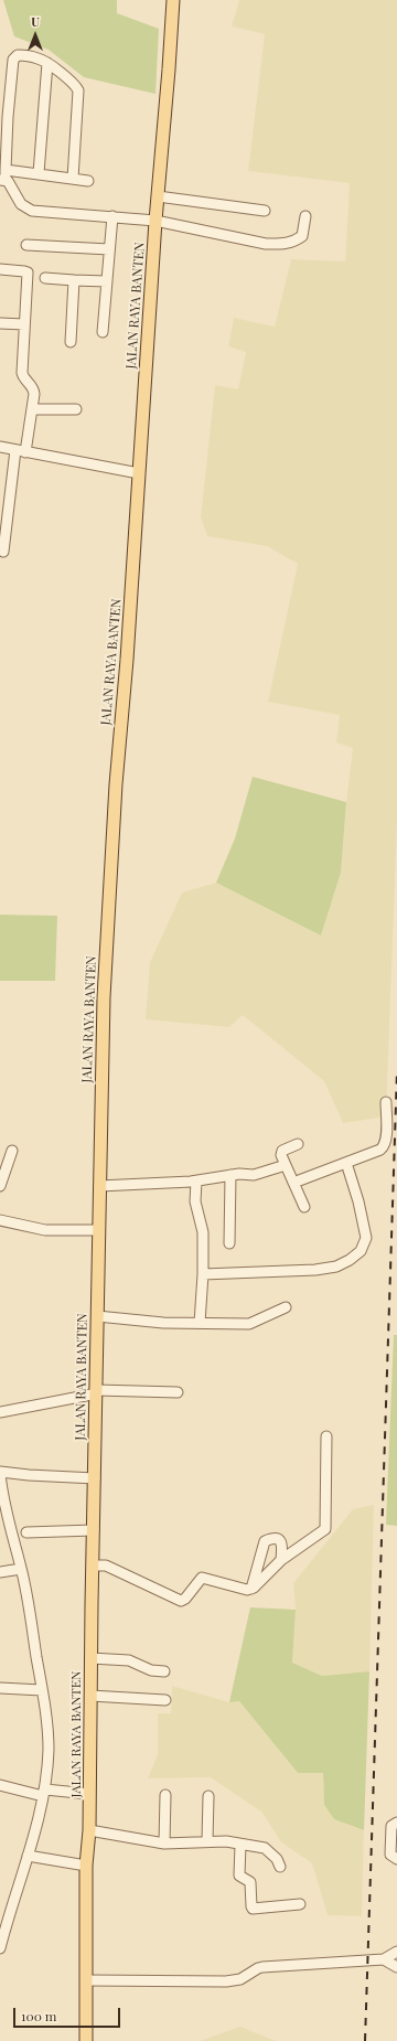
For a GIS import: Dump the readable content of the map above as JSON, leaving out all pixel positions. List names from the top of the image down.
{
  "streets": {
    "main road": ["JALAN RAYA BANTEN"]
  },
  "scale_bar": "100 m",
  "north": "top"
}
